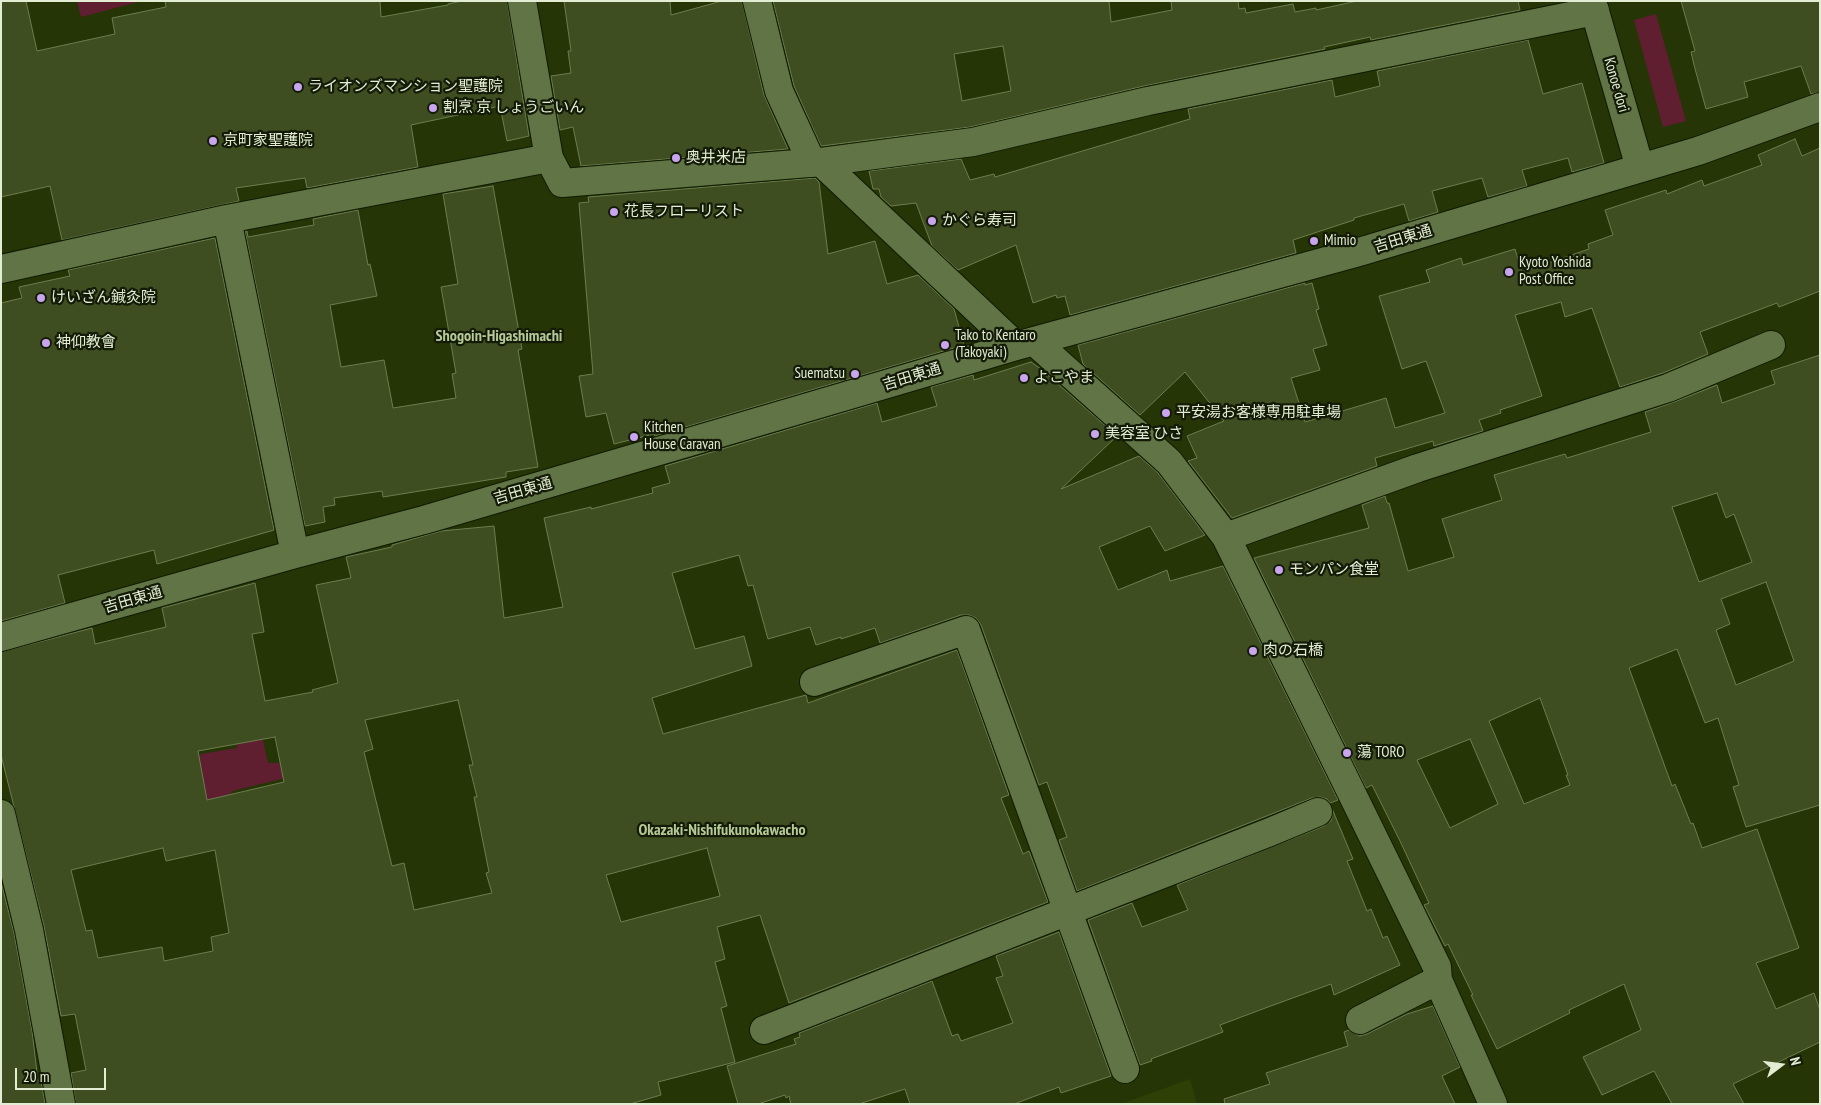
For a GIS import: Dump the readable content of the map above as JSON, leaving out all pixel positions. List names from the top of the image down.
{
  "streets": {
    "street": ["Konoe dori", "吉田東通"]
  },
  "crossings": [
    ["Konoe dori", "吉田東通"]
  ],
  "districts": ["Shogoin-Higashimachi", "Okazaki-Nishifukunokawacho"],
  "places": [
    "ライオンズマンション聖護院",
    "割烹 京 しょうごいん",
    "京町家聖護院",
    "奥井米店",
    "花長フローリスト",
    "かぐら寿司",
    "Mimio",
    "Kyoto Yoshida Post Office",
    "けいざん鍼灸院",
    "神仰教會",
    "Tako to Kentaro (Takoyaki)",
    "Suematsu",
    "よこやま",
    "平安湯お客様専用駐車場",
    "美容室 ひさ",
    "Kitchen House Caravan",
    "モンパン食堂",
    "肉の石橋",
    "蕩 TORO"
  ],
  "scale_bar": "20 m",
  "north": "right"
}
